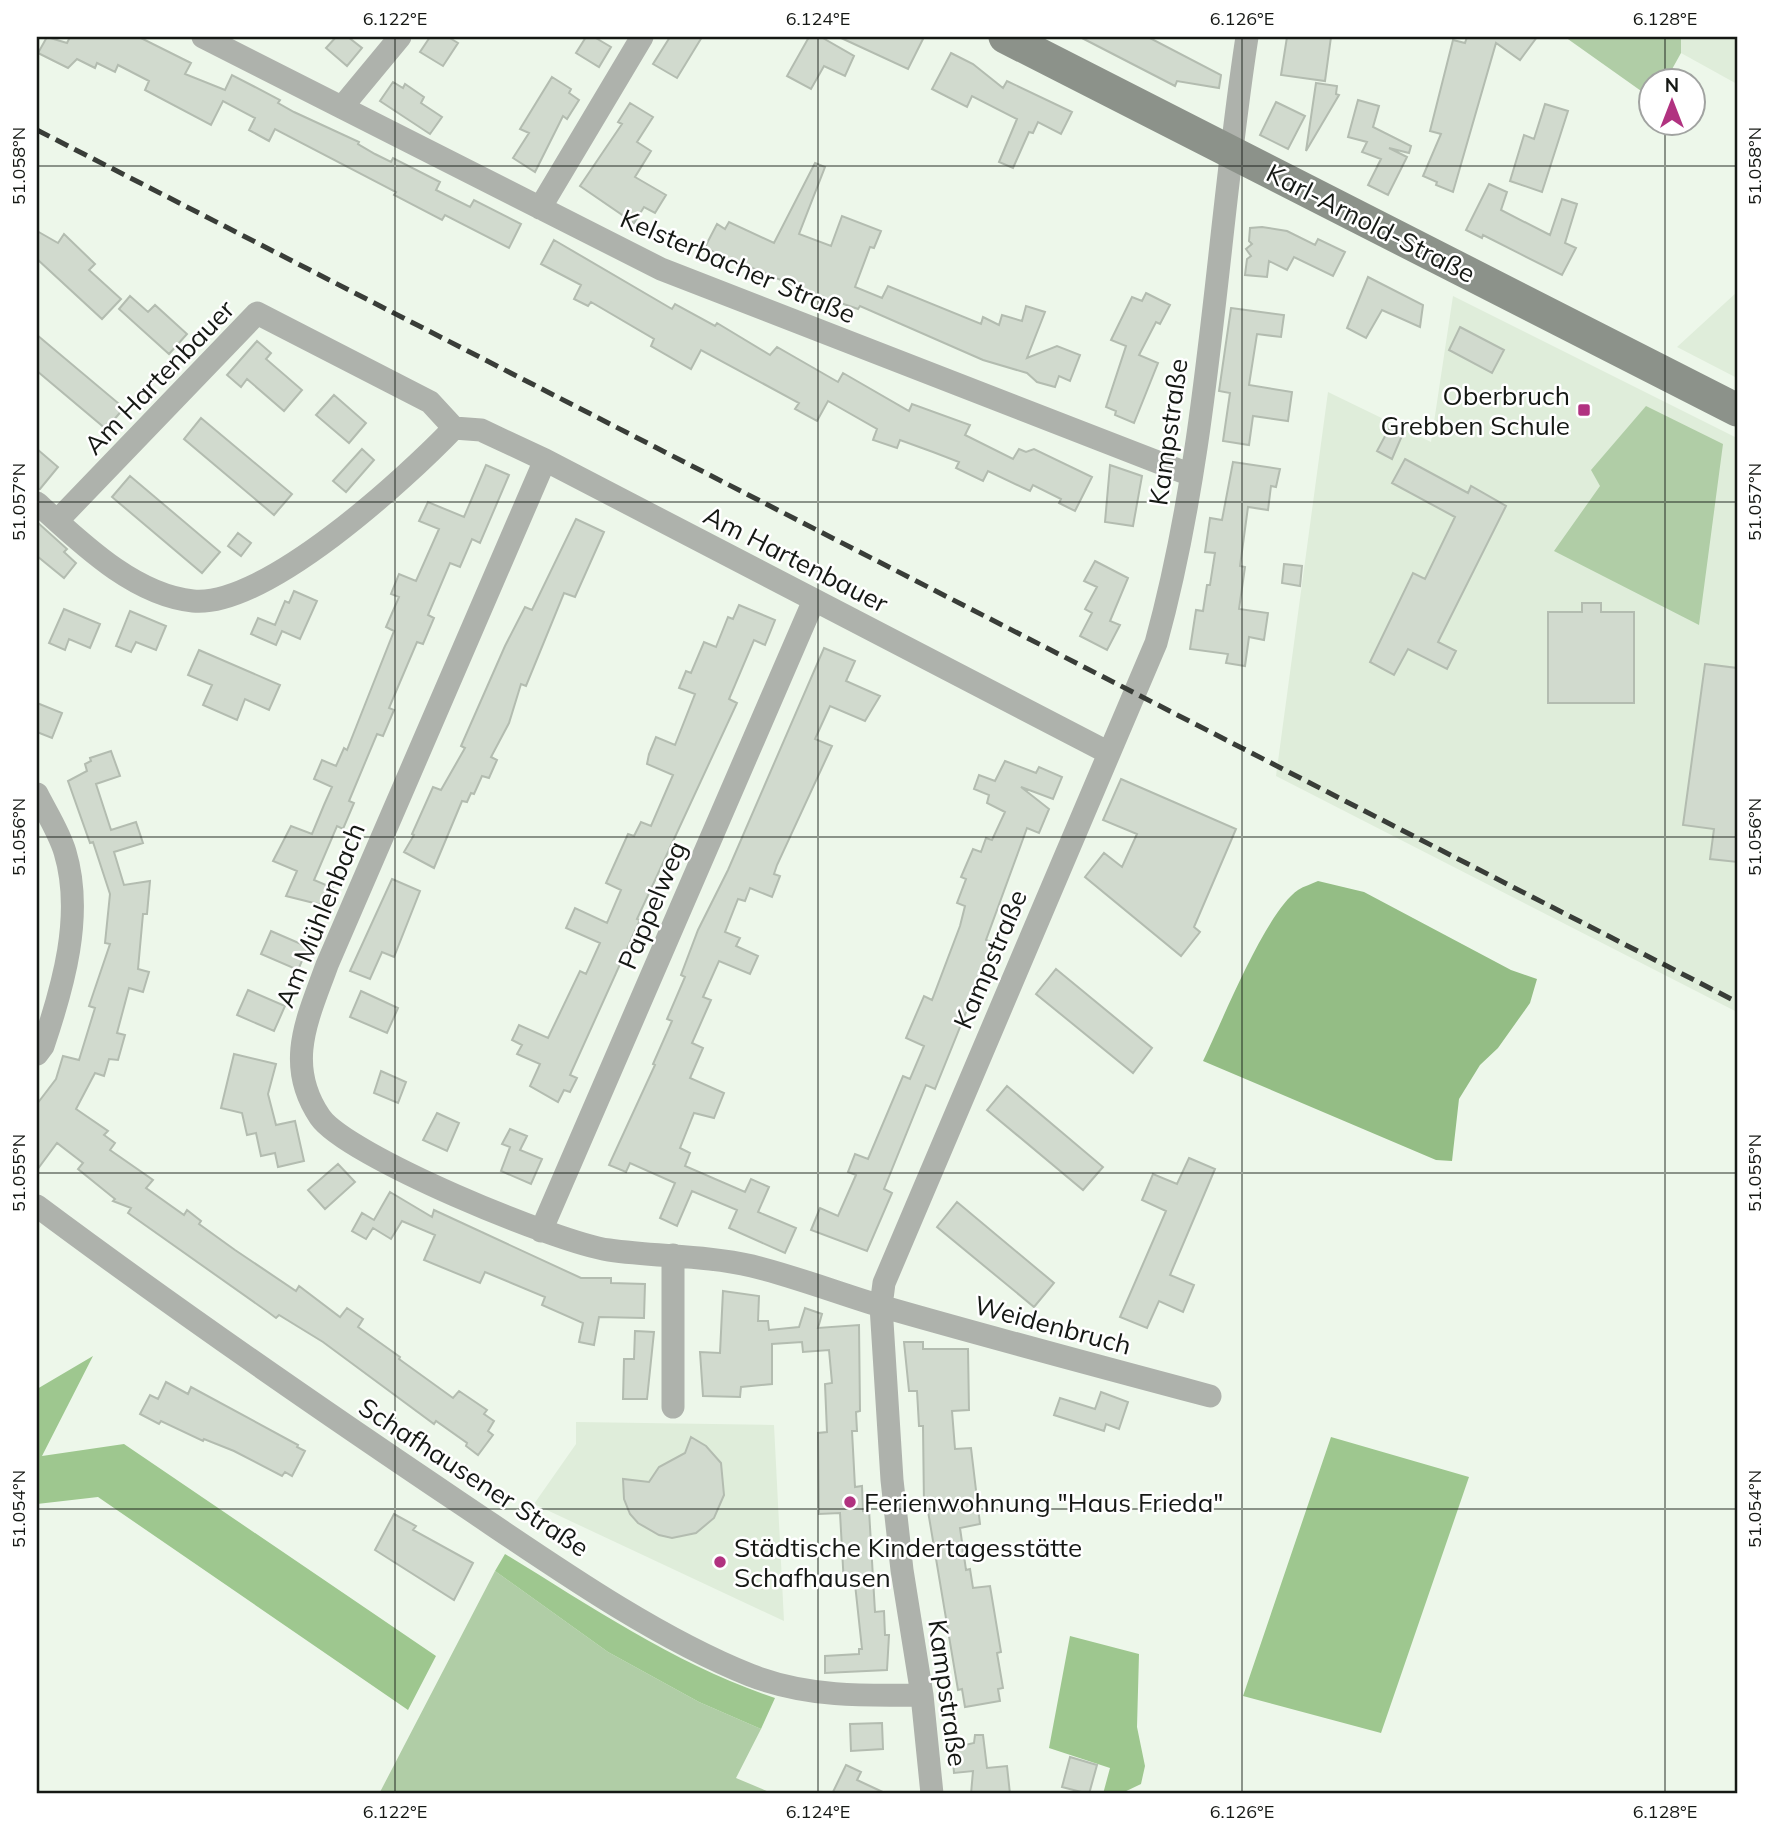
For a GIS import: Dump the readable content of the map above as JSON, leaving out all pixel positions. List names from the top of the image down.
{
  "streets": {
    "main road": ["Karl-Arnold-Straße"],
    "street": [
      "Kelsterbacher Straße",
      "Am Hartenbauer",
      "Kampstraße",
      "Pappelweg",
      "Am Mühlenbach",
      "Weidenbruch",
      "Schafhausener Straße"
    ]
  },
  "crossings": [
    ["Karl-Arnold-Straße", "Kampstraße"],
    ["Kelsterbacher Straße", "Kampstraße"],
    ["Am Hartenbauer", "Kampstraße"],
    ["Am Hartenbauer", "Pappelweg"],
    ["Am Hartenbauer", "Am Mühlenbach"],
    ["Kampstraße", "Am Mühlenbach"],
    ["Kampstraße", "Weidenbruch"],
    ["Kampstraße", "Schafhausener Straße"],
    ["Pappelweg", "Am Mühlenbach"],
    ["Am Mühlenbach", "Weidenbruch"]
  ],
  "places": {
    "transit": ["Oberbruch Grebben Schule"],
    "other": ["Ferienwohnung \"Haus Frieda\"", "Städtische Kindertagesstätte Schafhausen"]
  },
  "north": "top",
  "coordinates": [
    "6.122°E",
    "6.124°E",
    "6.126°E",
    "6.128°E",
    "51.058°N",
    "51.057°N",
    "51.056°N",
    "51.055°N",
    "51.054°N"
  ]
}
